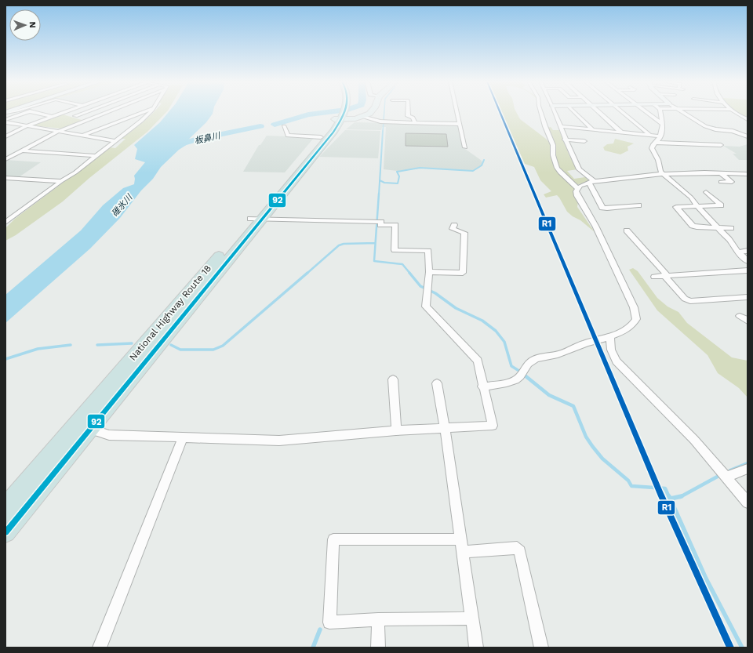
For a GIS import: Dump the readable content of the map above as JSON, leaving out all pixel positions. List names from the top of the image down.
{
  "streets": {
    "highway": ["National Highway Route 18"]
  },
  "water": ["板鼻川", "碓氷川"],
  "lines": ["transit line R1", "transit line 92"],
  "north": "right"
}
